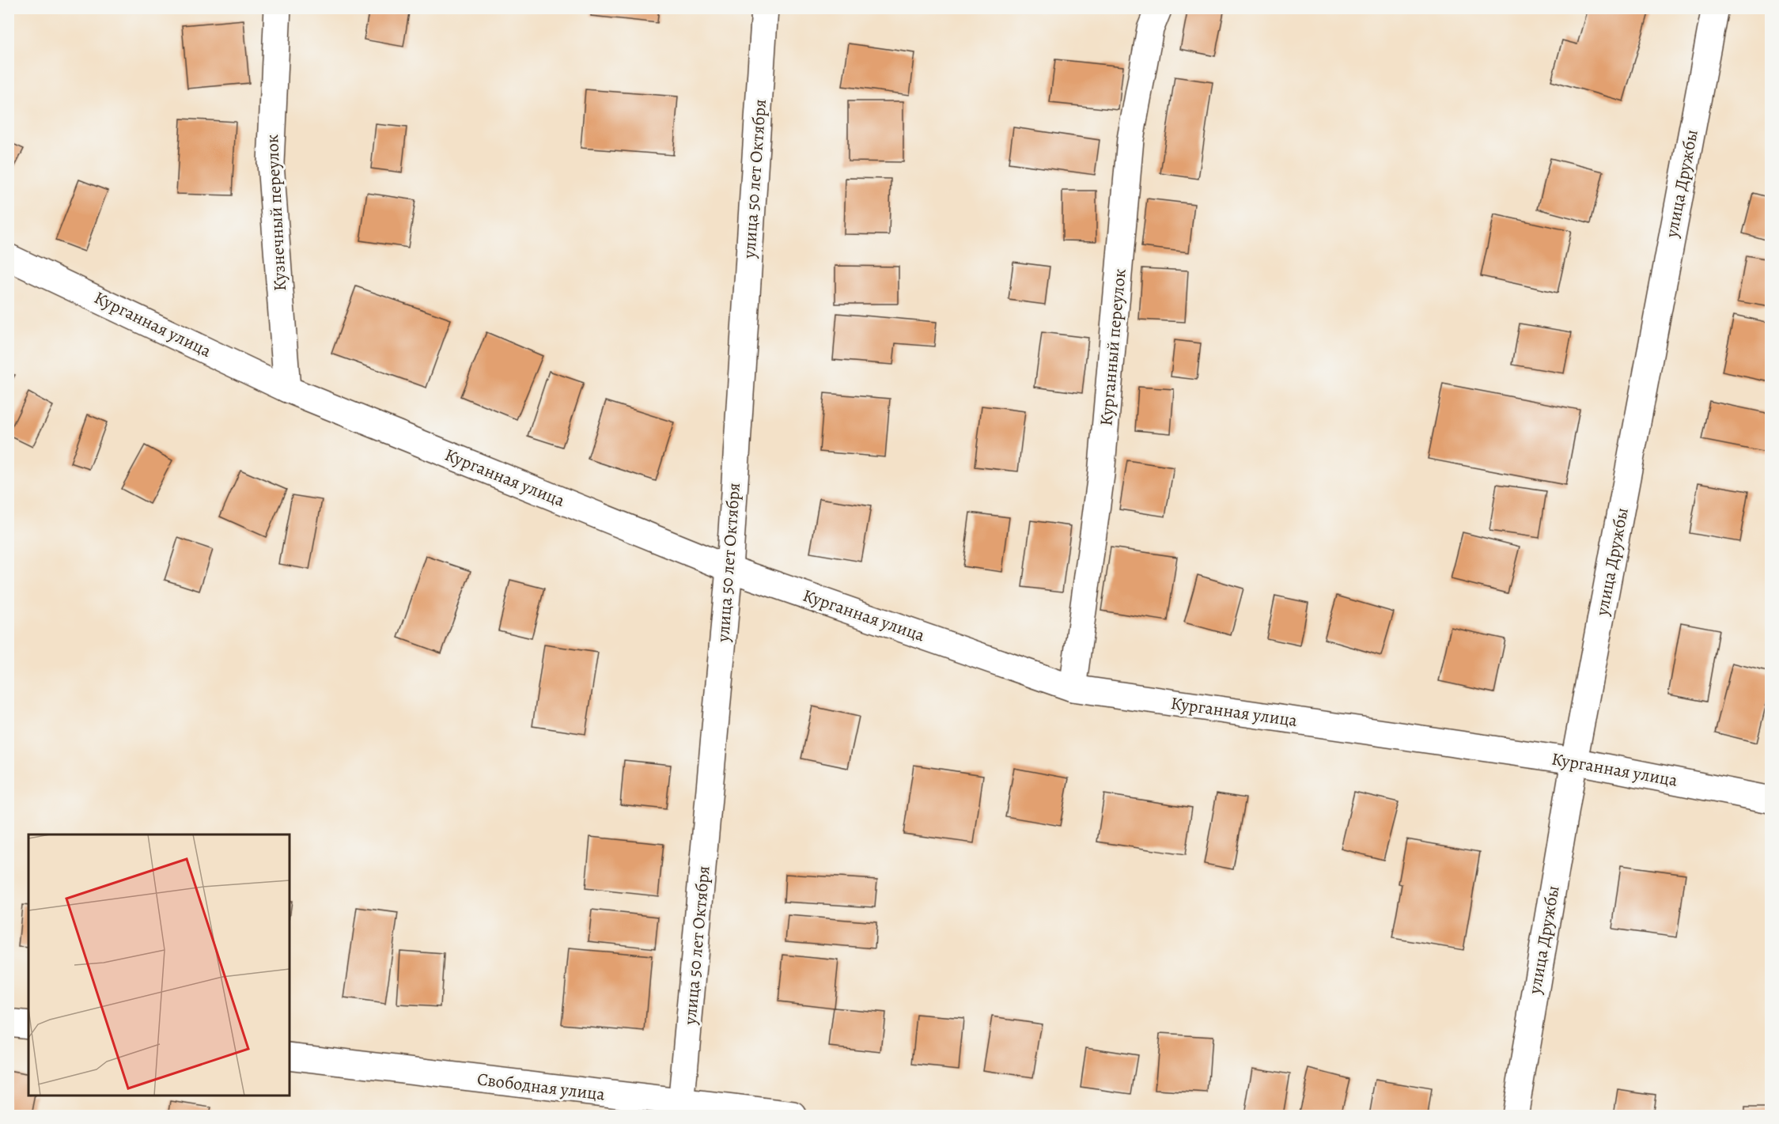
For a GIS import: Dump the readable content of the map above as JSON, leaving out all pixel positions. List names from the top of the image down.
{
  "streets": {
    "street": [
      "улица 50 лет Октября",
      "улица Дружбы",
      "Кузнечный переулок",
      "Курганная улица",
      "Курганный переулок",
      "Свободная улица"
    ]
  },
  "crossings": [
    ["улица 50 лет Октября", "Курганная улица"],
    ["улица 50 лет Октября", "Свободная улица"],
    ["улица Дружбы", "Курганная улица"],
    ["Кузнечный переулок", "Курганная улица"],
    ["Курганная улица", "Курганный переулок"]
  ]
}
